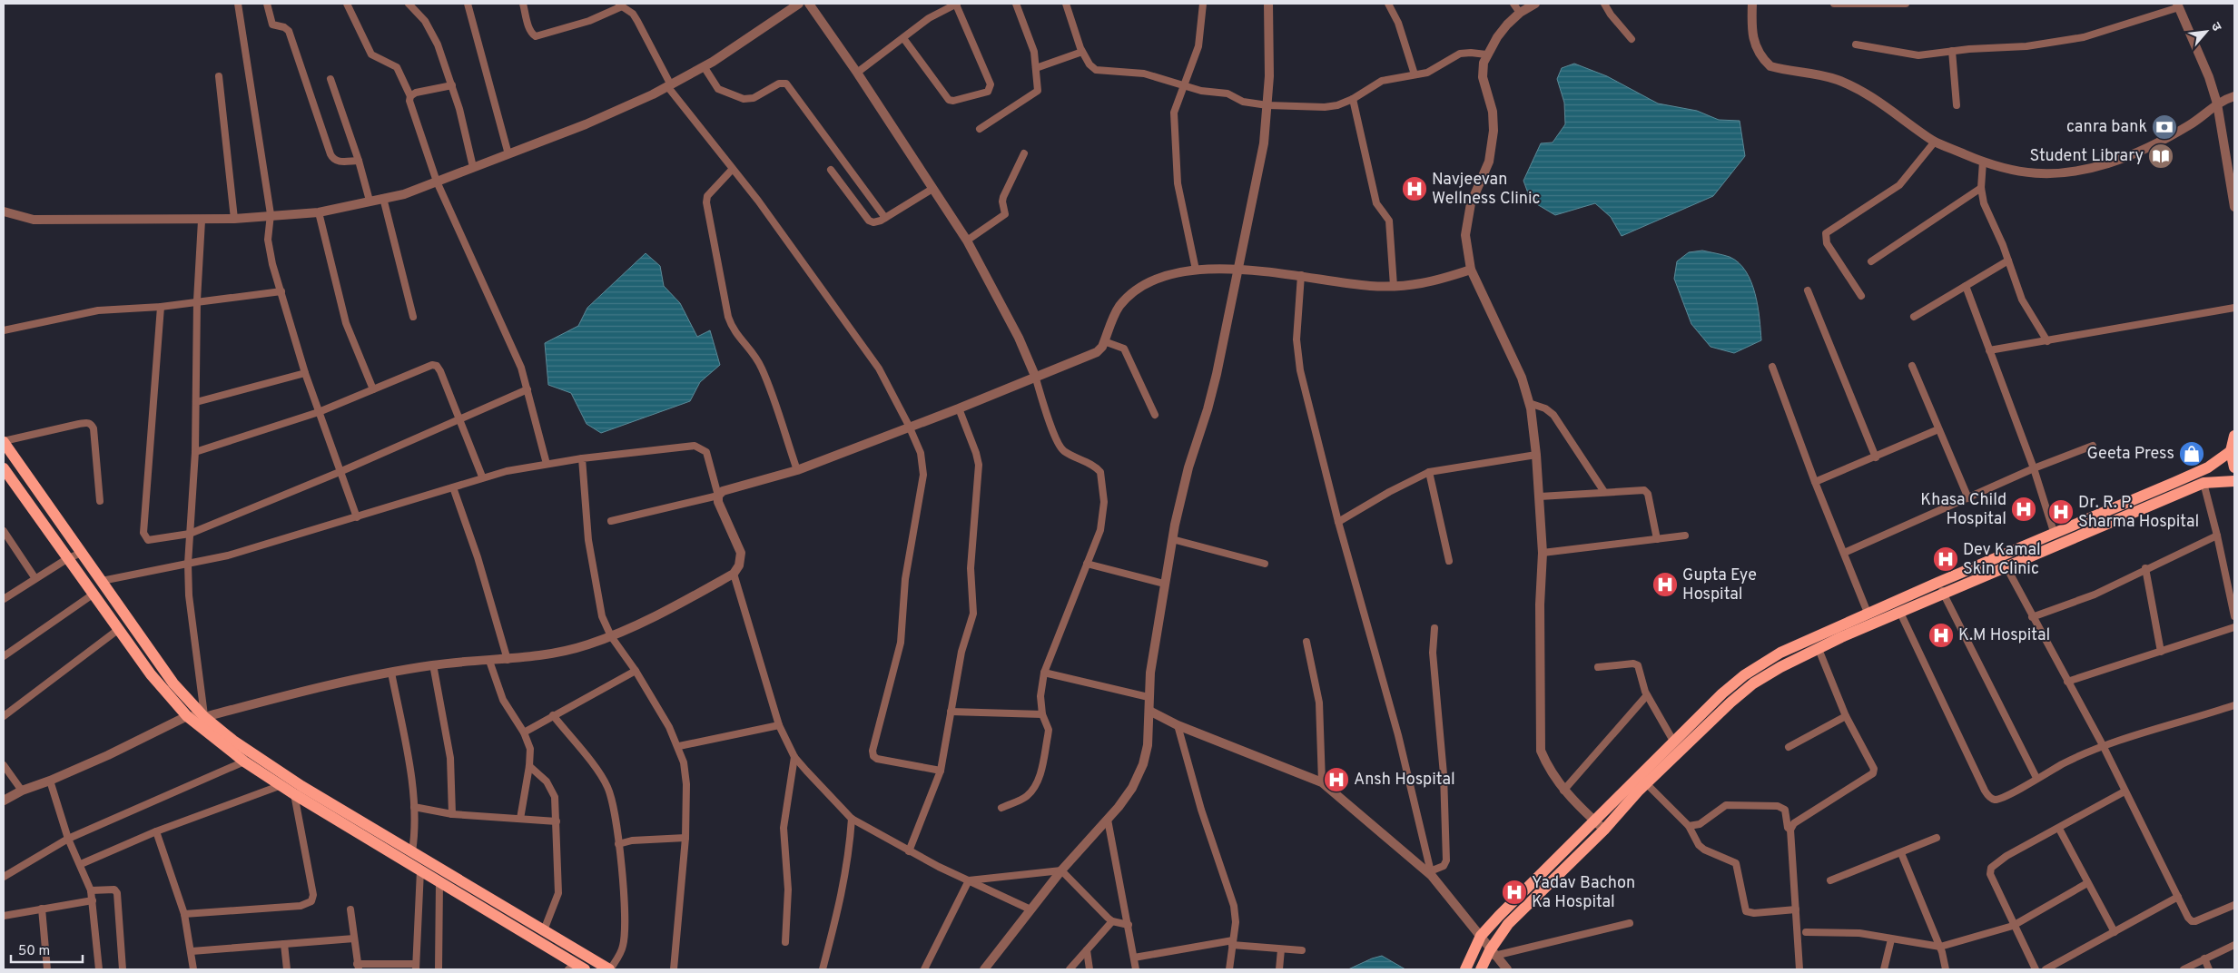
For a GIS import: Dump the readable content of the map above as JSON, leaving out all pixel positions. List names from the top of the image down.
{
  "places": {
    "bank": ["canra bank"],
    "library": ["Student Library"],
    "hospital": [
      "Navjeevan Wellness Clinic",
      "Khasa Child Hospital",
      "Dr. R. P. Sharma Hospital",
      "Dev Kamal Skin Clinic",
      "Gupta Eye Hospital",
      "K.M Hospital",
      "Ansh Hospital",
      "Yadav Bachon Ka Hospital"
    ],
    "shop": ["Geeta Press"]
  },
  "scale_bar": "50 m",
  "north": "top right"
}
